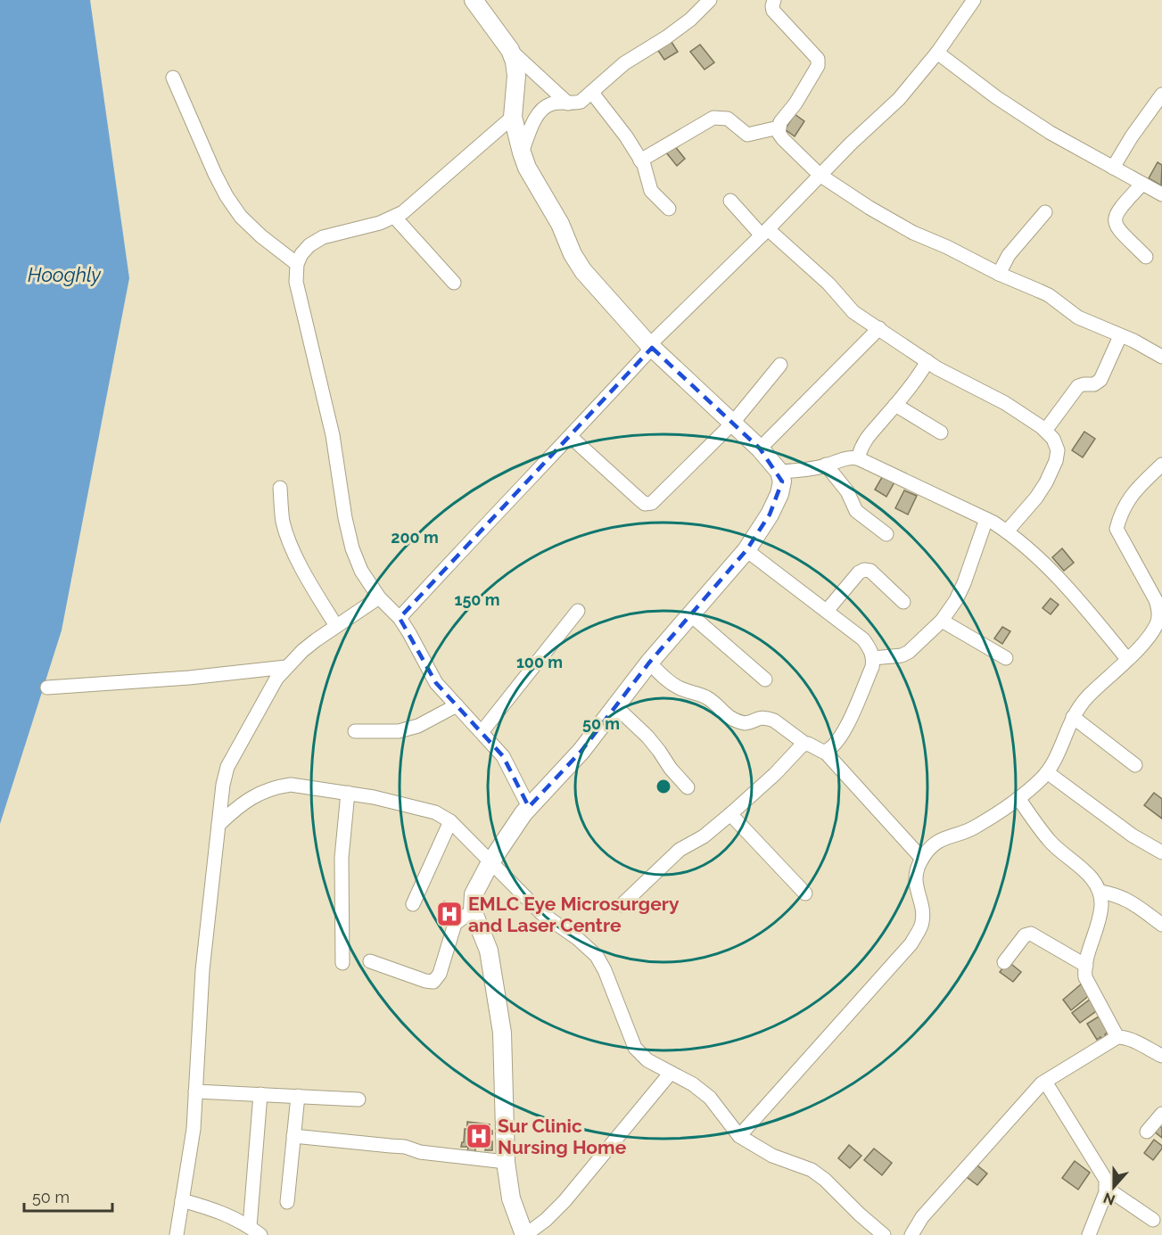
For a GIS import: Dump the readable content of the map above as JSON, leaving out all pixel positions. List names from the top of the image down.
{
  "water": ["Hooghly"],
  "places": {
    "hospital": ["EMLC Eye Microsurgery and Laser Centre", "Sur Clinic Nursing Home"]
  },
  "scale_bar": "50 m",
  "north": "bottom",
  "rings": [
    "200 m",
    "150 m",
    "100 m",
    "50 m"
  ]
}
